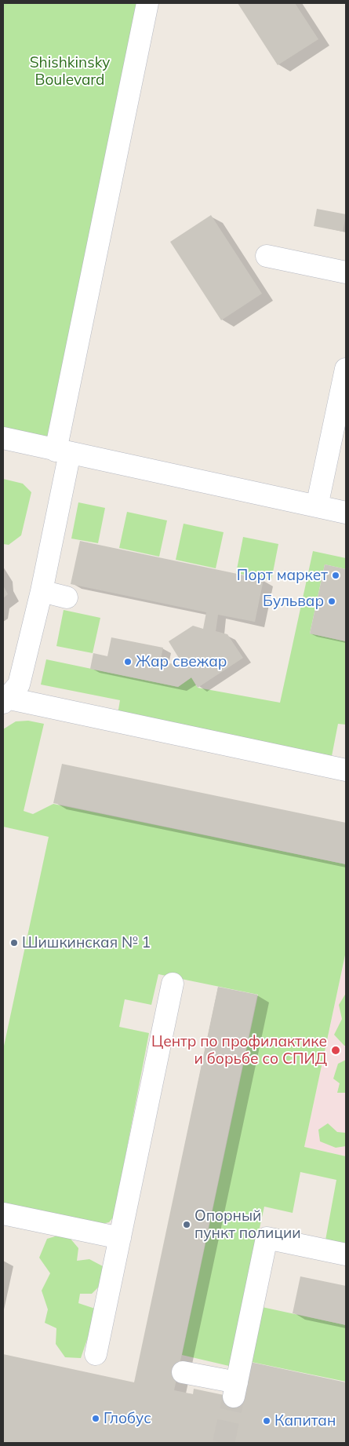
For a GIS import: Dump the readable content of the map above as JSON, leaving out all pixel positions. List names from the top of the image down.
{
  "parks": ["Shishkinsky Boulevard"],
  "places": [
    "Порт маркет",
    "Бульвар",
    "Жар свежар",
    "Шишкинская № 1",
    "Центр по профилактике и борьбе со СПИД",
    "Опорный пункт полиции",
    "Глобус",
    "Капитан"
  ]
}
